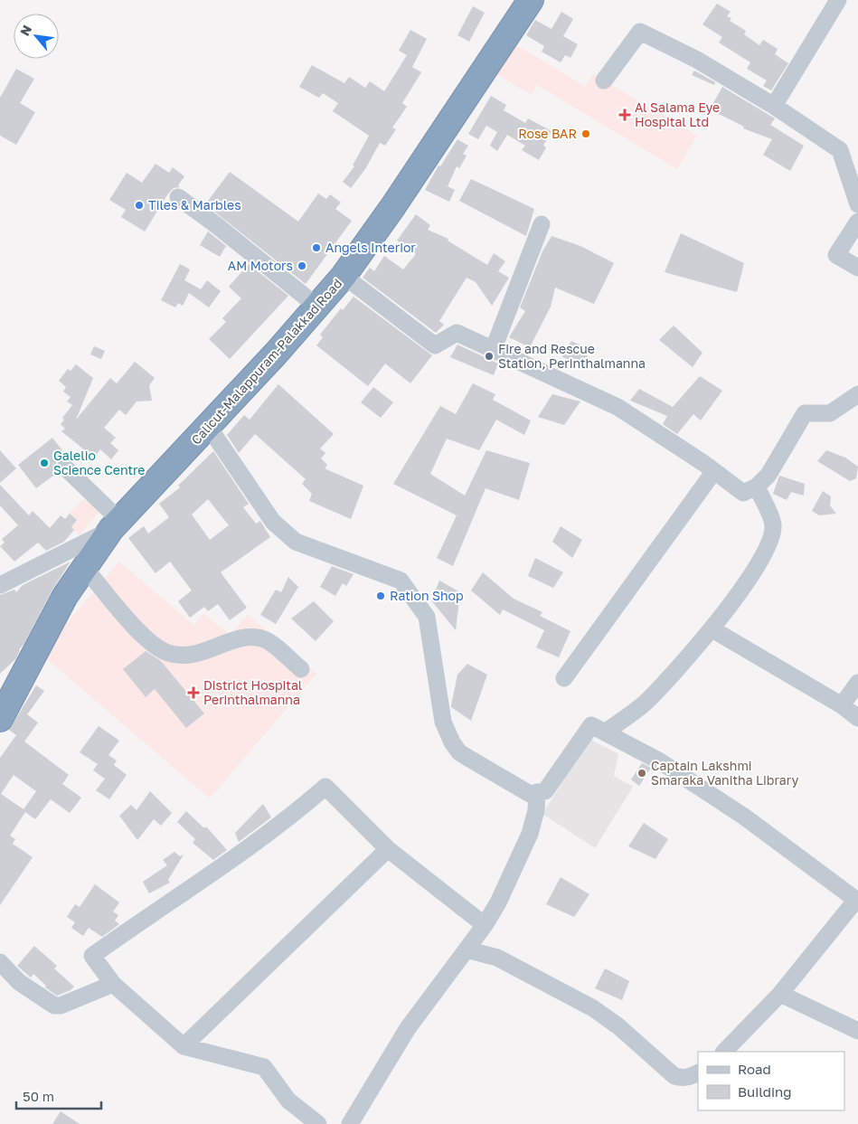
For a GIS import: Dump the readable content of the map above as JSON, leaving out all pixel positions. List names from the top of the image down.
{
  "streets": {
    "highway": ["Calicut-Malappuram-Palakkad Road"]
  },
  "places": {
    "health": ["Al Salama Eye Hospital Ltd", "District Hospital Perinthalmanna"],
    "other": [
      "Rose BAR",
      "Tiles & Marbles",
      "Angels Interior",
      "AM Motors",
      "Fire and Rescue Station, Perinthalmanna",
      "Galelio Science Centre",
      "Ration Shop",
      "Captain Lakshmi Smaraka Vanitha Library"
    ]
  },
  "legend": ["Road", "Building"],
  "scale_bar": "50 m",
  "north": "top left"
}
